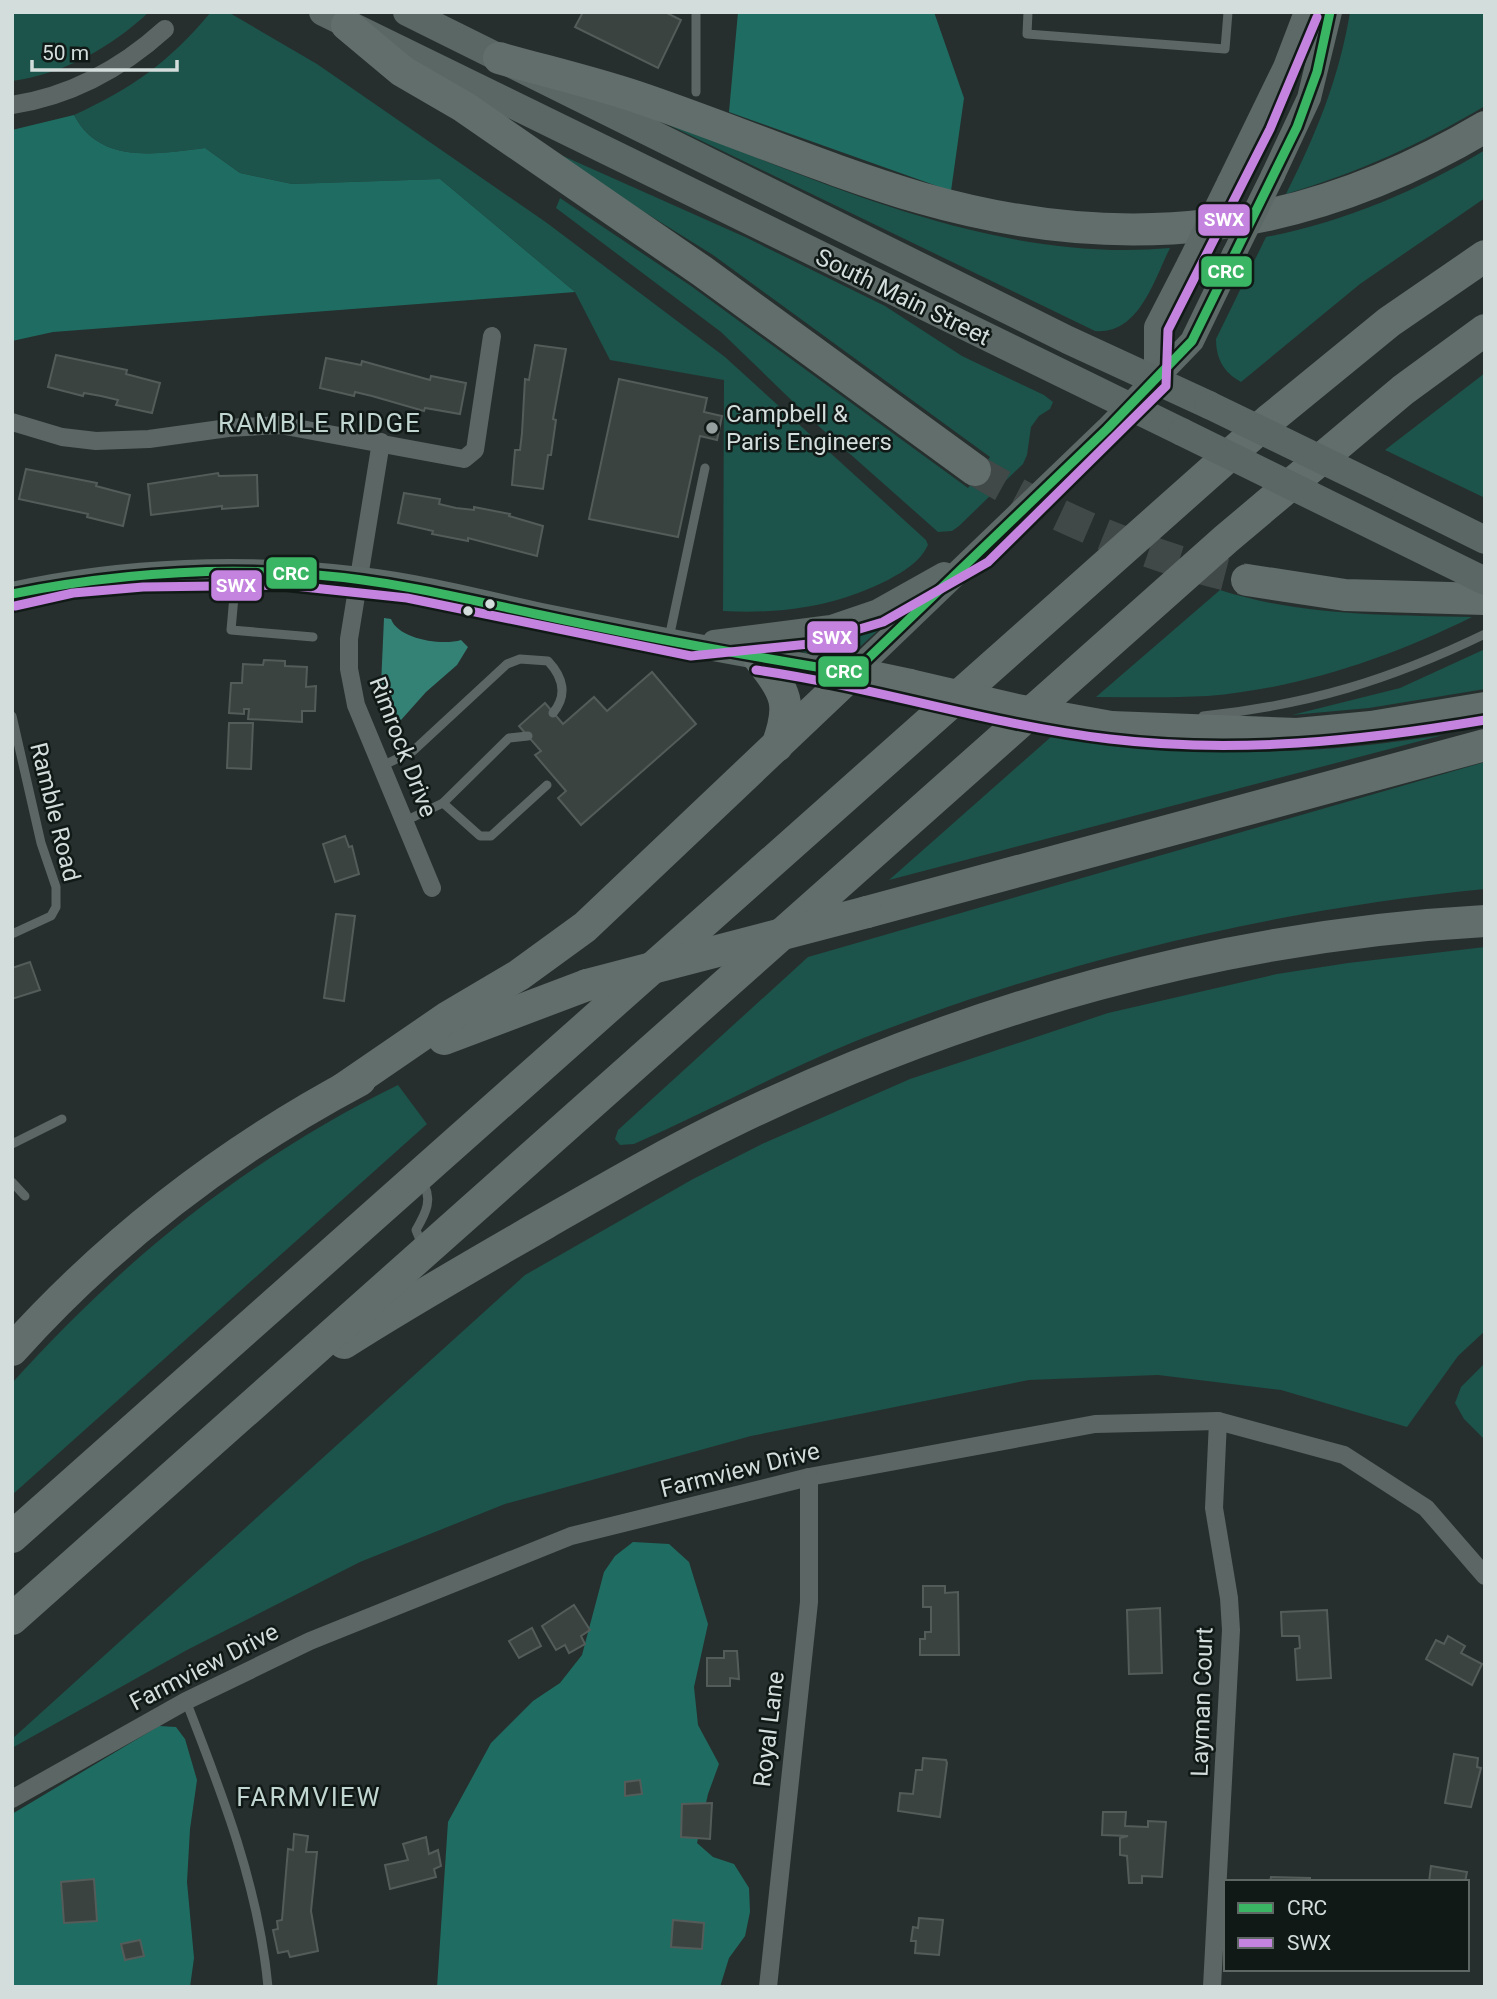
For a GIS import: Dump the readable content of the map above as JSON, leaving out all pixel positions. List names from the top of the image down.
{
  "streets": {
    "main road": ["South Main Street"],
    "street": [
      "Rimrock Drive",
      "Farmview Drive",
      "Layman Court",
      "Royal Lane"
    ],
    "lane": ["Ramble Road"]
  },
  "crossings": [
    ["Farmview Drive", "Layman Court"],
    ["Farmview Drive", "Royal Lane"]
  ],
  "districts": ["RAMBLE RIDGE", "FARMVIEW"],
  "places": ["Campbell & Paris Engineers"],
  "lines": ["transit line CRC", "transit line SWX"],
  "legend": ["CRC", "SWX"],
  "scale_bar": "50 m"
}
